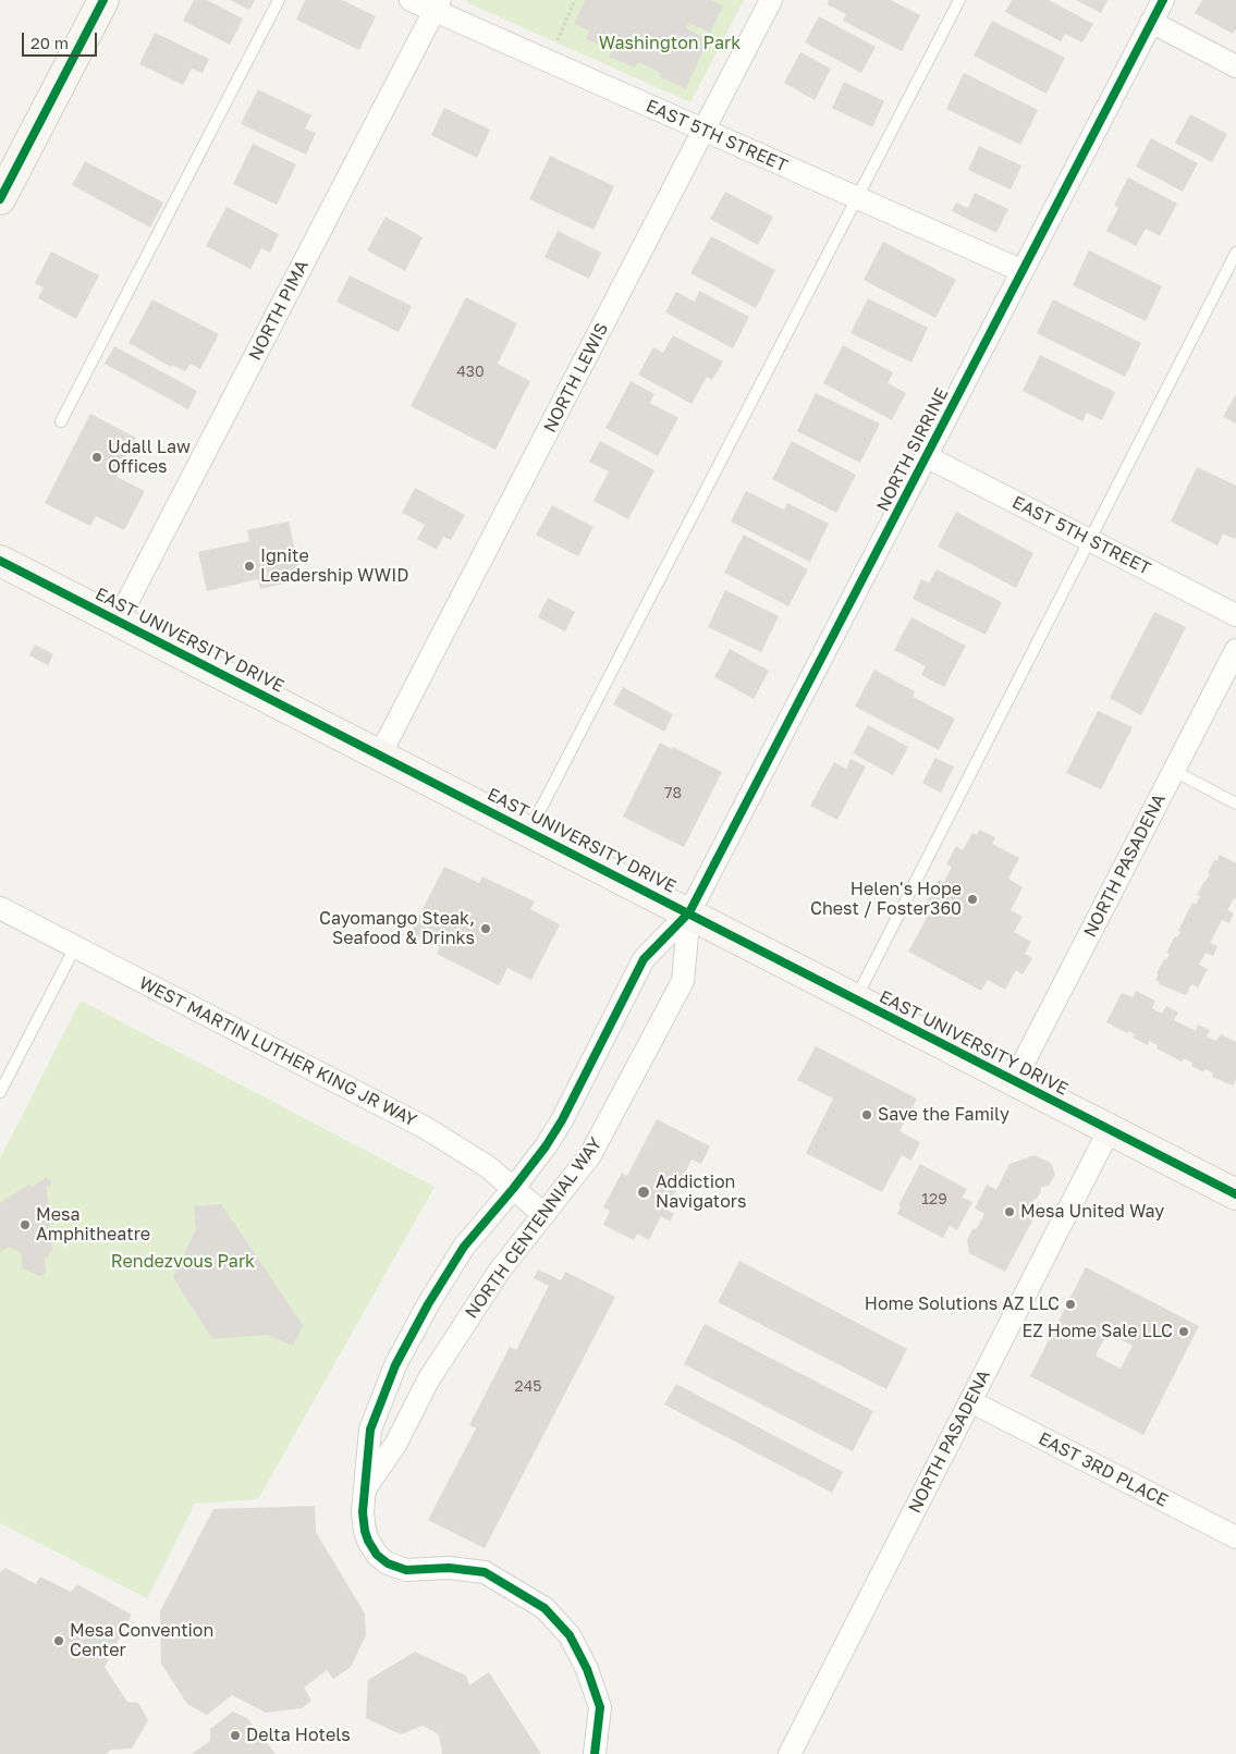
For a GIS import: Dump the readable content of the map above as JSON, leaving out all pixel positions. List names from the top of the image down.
{
  "streets": {
    "main road": ["EAST UNIVERSITY DRIVE"],
    "street": [
      "EAST 5TH STREET",
      "NORTH PIMA",
      "NORTH LEWIS",
      "NORTH SIRRINE",
      "NORTH PASADENA",
      "WEST MARTIN LUTHER KING JR WAY",
      "NORTH CENTENNIAL WAY",
      "EAST 3RD PLACE"
    ]
  },
  "crossings": [
    ["EAST 5TH STREET", "NORTH PIMA"],
    ["EAST 5TH STREET", "NORTH LEWIS"],
    ["EAST 5TH STREET", "NORTH SIRRINE"],
    ["NORTH PIMA", "EAST UNIVERSITY DRIVE"],
    ["NORTH LEWIS", "EAST UNIVERSITY DRIVE"],
    ["NORTH SIRRINE", "EAST UNIVERSITY DRIVE"],
    ["NORTH SIRRINE", "NORTH CENTENNIAL WAY"],
    ["EAST UNIVERSITY DRIVE", "NORTH PASADENA"],
    ["EAST UNIVERSITY DRIVE", "NORTH CENTENNIAL WAY"],
    ["NORTH PASADENA", "EAST 3RD PLACE"],
    ["WEST MARTIN LUTHER KING JR WAY", "NORTH CENTENNIAL WAY"]
  ],
  "parks": ["Washington Park", "Rendezvous Park"],
  "places": [
    "Udall Law Offices",
    "Ignite Leadership WWID",
    "Helen's Hope Chest / Foster360",
    "Cayomango Steak, Seafood & Drinks",
    "Save the Family",
    "Addiction Navigators",
    "Mesa United Way",
    "Mesa Amphitheatre",
    "Home Solutions AZ LLC",
    "EZ Home Sale LLC",
    "Mesa Convention Center",
    "Delta Hotels"
  ],
  "house_numbers": [
    "430",
    "78",
    "129",
    "245"
  ],
  "scale_bar": "20 m"
}
